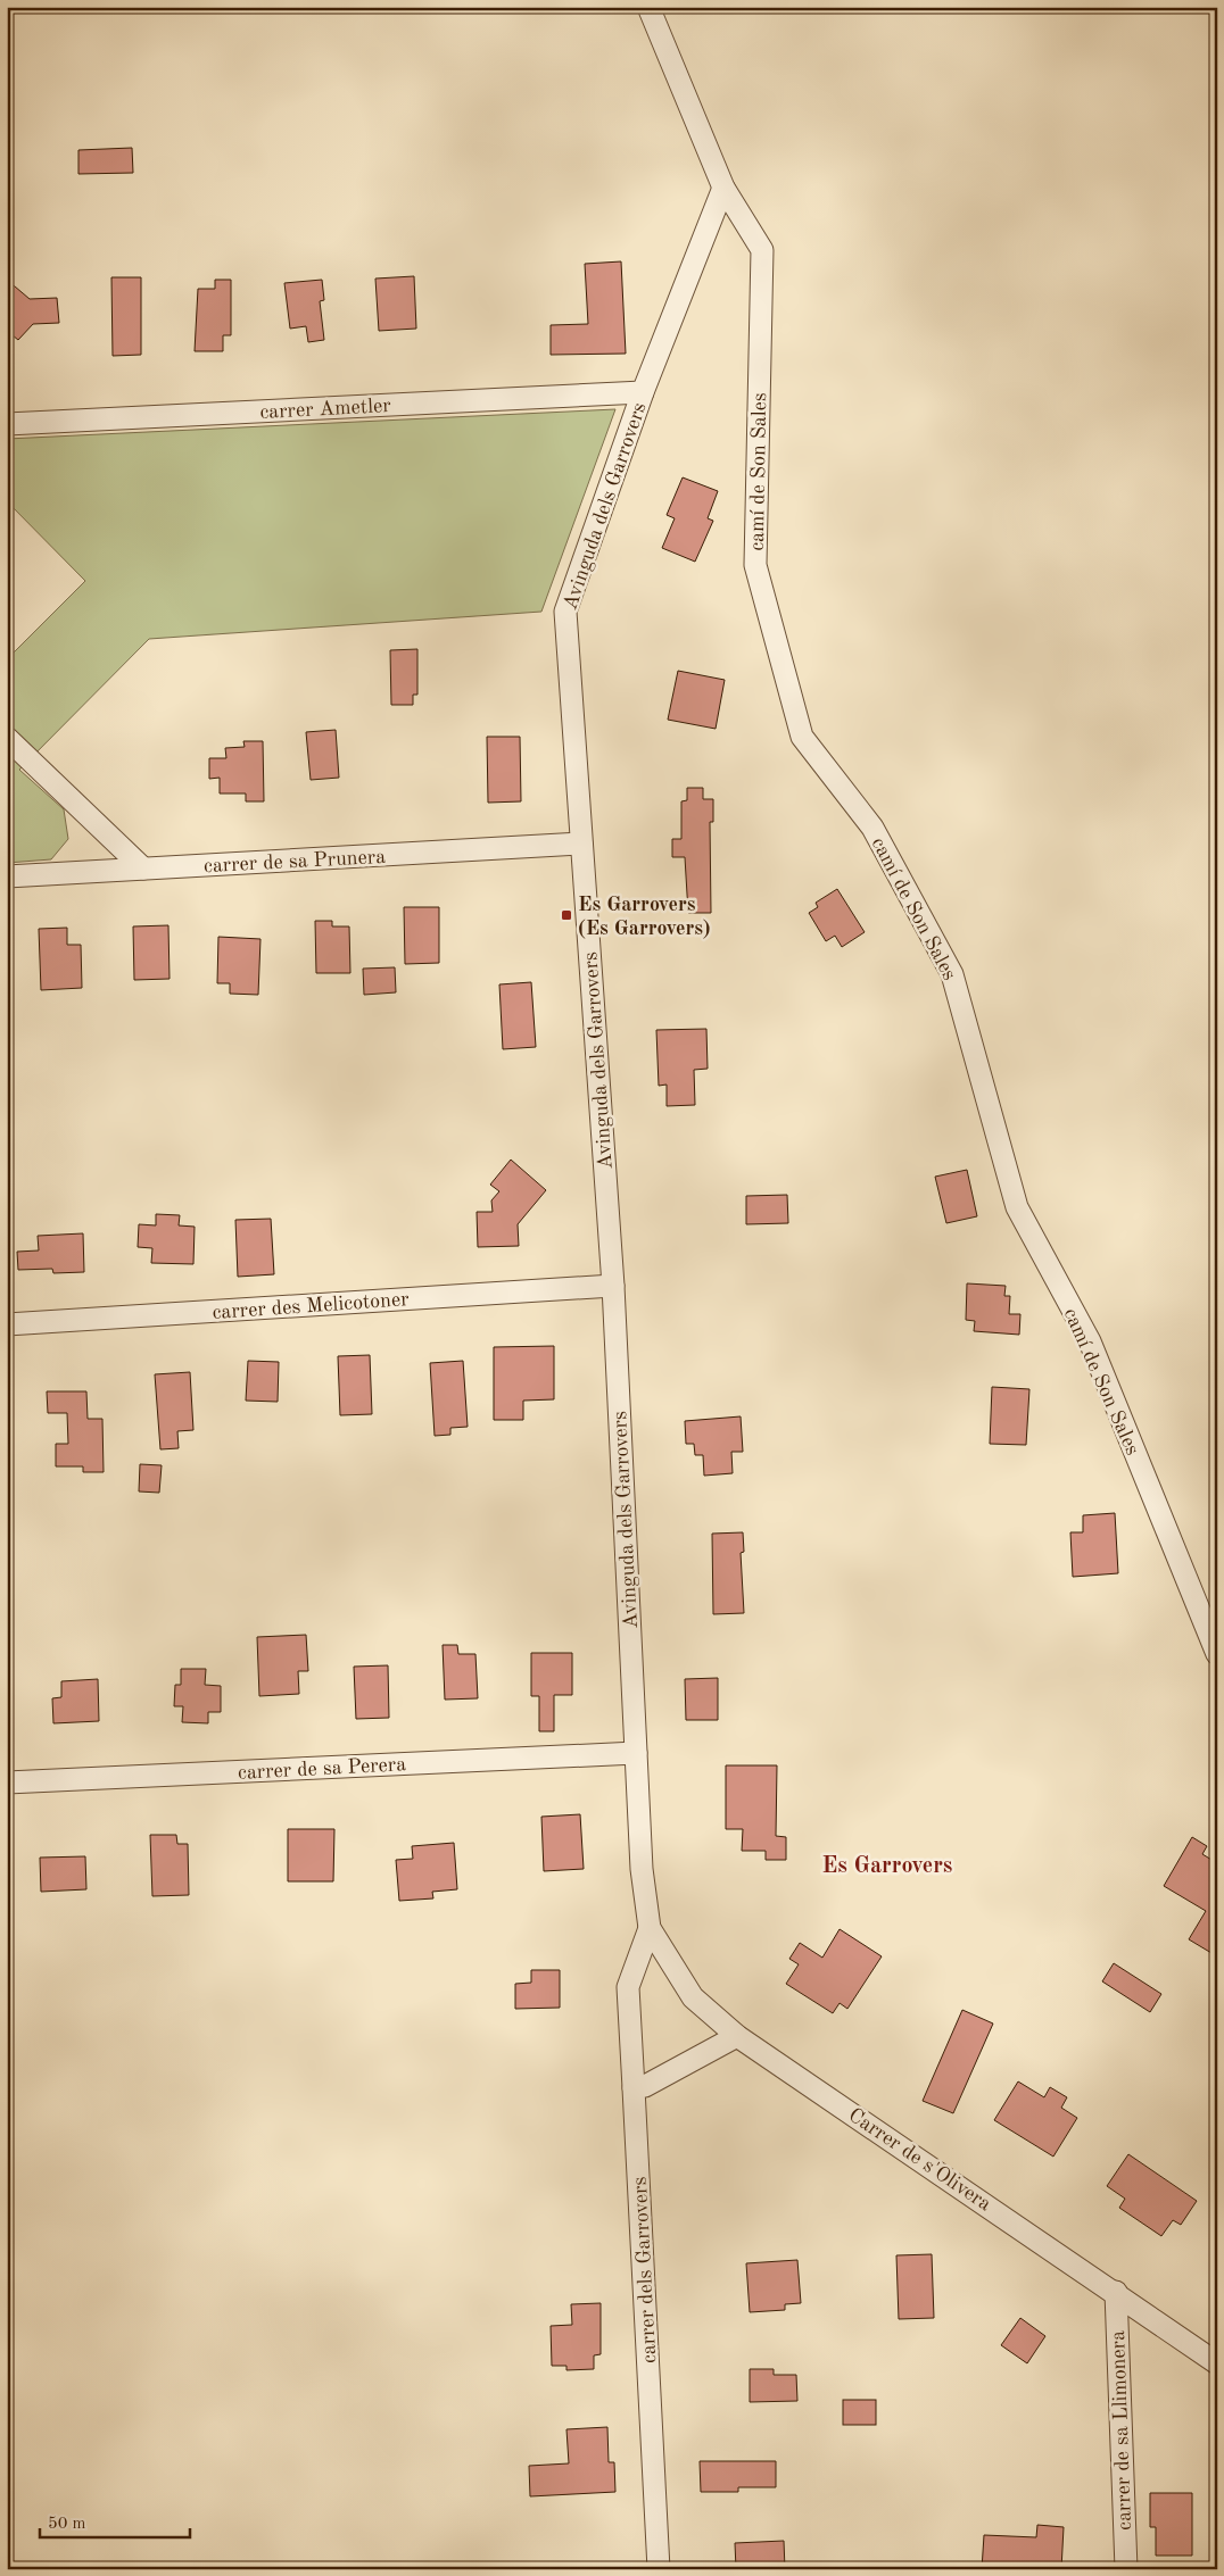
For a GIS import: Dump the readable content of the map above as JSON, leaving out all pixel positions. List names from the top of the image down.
{
  "streets": {
    "street": [
      "carrer Ametler",
      "camí de Son Sales",
      "Avinguda dels Garrovers",
      "carrer de sa Prunera",
      "carrer des Melicotoner",
      "carrer de sa Perera",
      "Carrer de s'Olivera",
      "carrer dels Garrovers",
      "carrer de sa Llimonera"
    ]
  },
  "crossings": [
    ["carrer Ametler", "Avinguda dels Garrovers"],
    ["camí de Son Sales", "Avinguda dels Garrovers"],
    ["Avinguda dels Garrovers", "carrer de sa Prunera"],
    ["Avinguda dels Garrovers", "carrer des Melicotoner"],
    ["Avinguda dels Garrovers", "carrer de sa Perera"],
    ["Avinguda dels Garrovers", "Carrer de s'Olivera"],
    ["Avinguda dels Garrovers", "carrer dels Garrovers"],
    ["Carrer de s'Olivera", "carrer dels Garrovers"],
    ["Carrer de s'Olivera", "carrer de sa Llimonera"]
  ],
  "districts": ["Es Garrovers"],
  "places": {
    "transit": ["Es Garrovers (Es Garrovers)"]
  },
  "scale_bar": "50 m"
}
